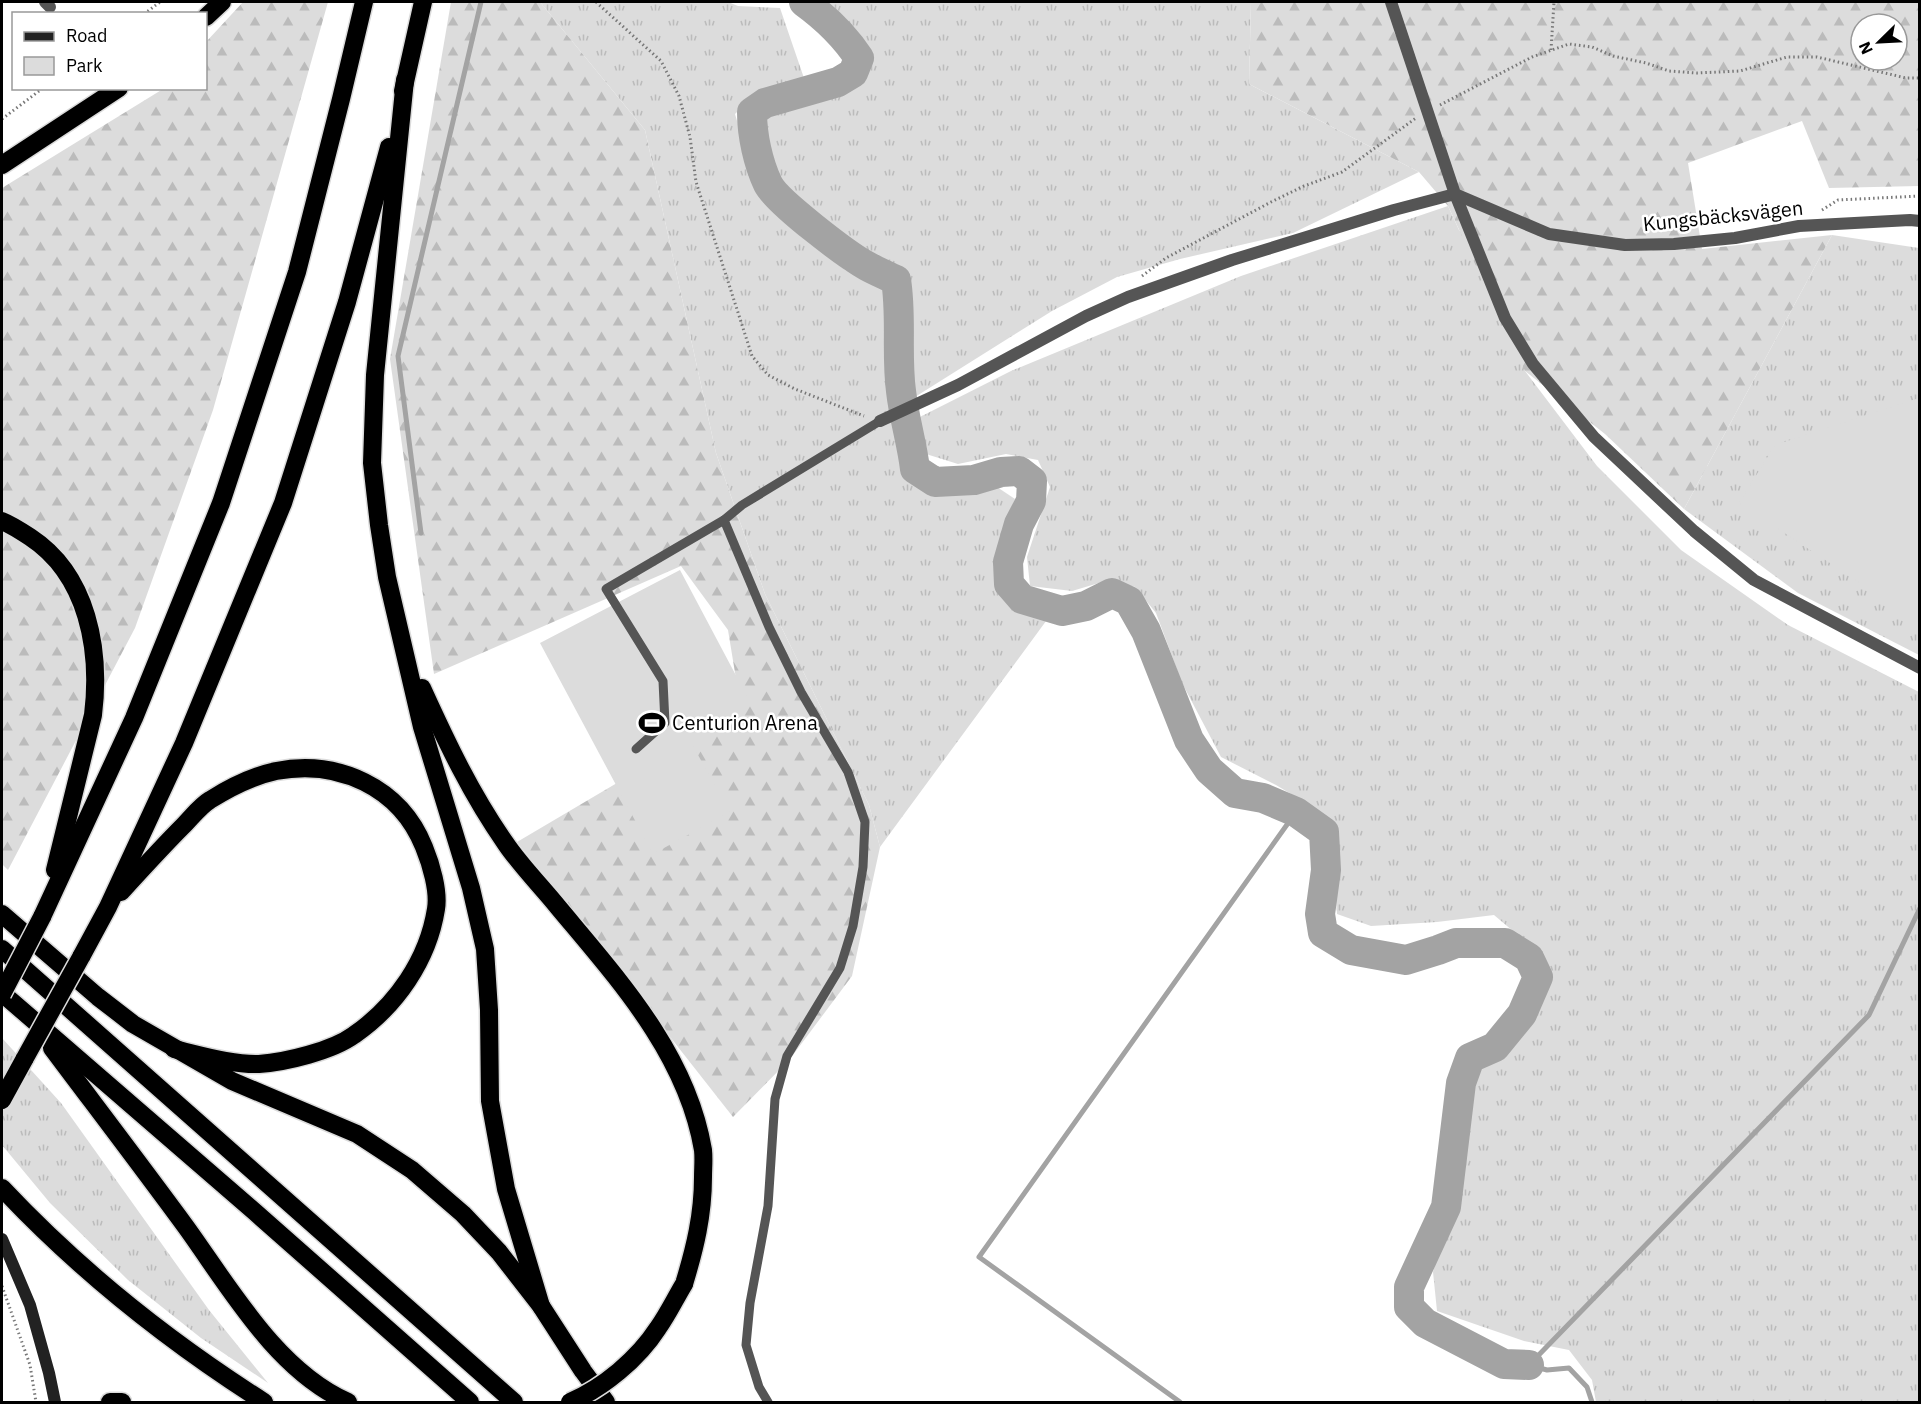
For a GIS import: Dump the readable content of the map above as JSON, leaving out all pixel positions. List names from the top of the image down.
{
  "streets": {
    "street": ["Kungsbäcksvägen"]
  },
  "places": {
    "sports": ["Centurion Arena"]
  },
  "legend": ["Road", "Park"],
  "north": "bottom left"
}
